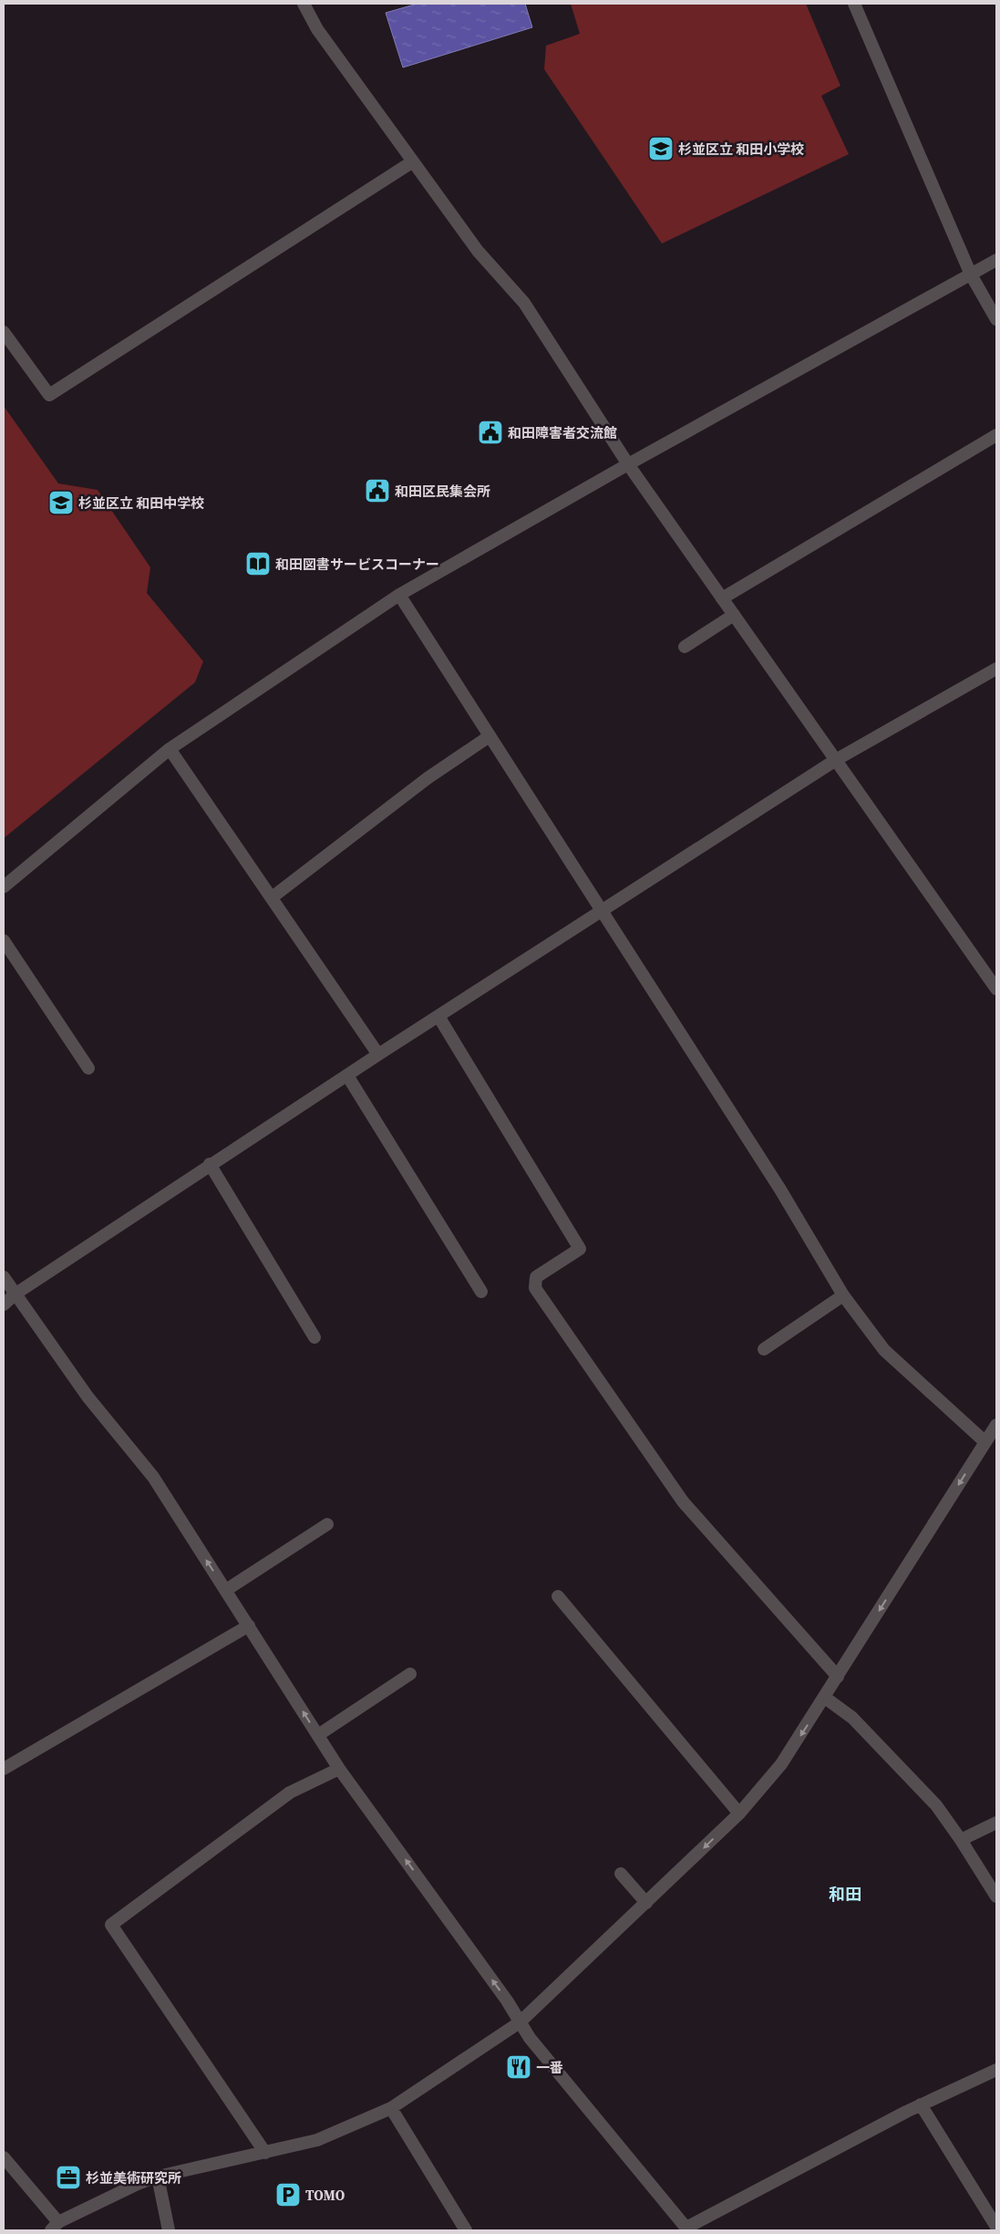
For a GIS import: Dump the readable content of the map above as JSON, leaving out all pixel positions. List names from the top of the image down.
{
  "districts": ["和田"],
  "places": {
    "school or university": ["杉並区立 和田小学校", "杉並区立 和田中学校"],
    "public building": ["和田障害者交流館", "和田区民集会所"],
    "library": ["和田図書サービスコーナー"],
    "restaurant": ["一番"],
    "office": ["杉並美術研究所"],
    "parking": ["TOMO"]
  }
}
